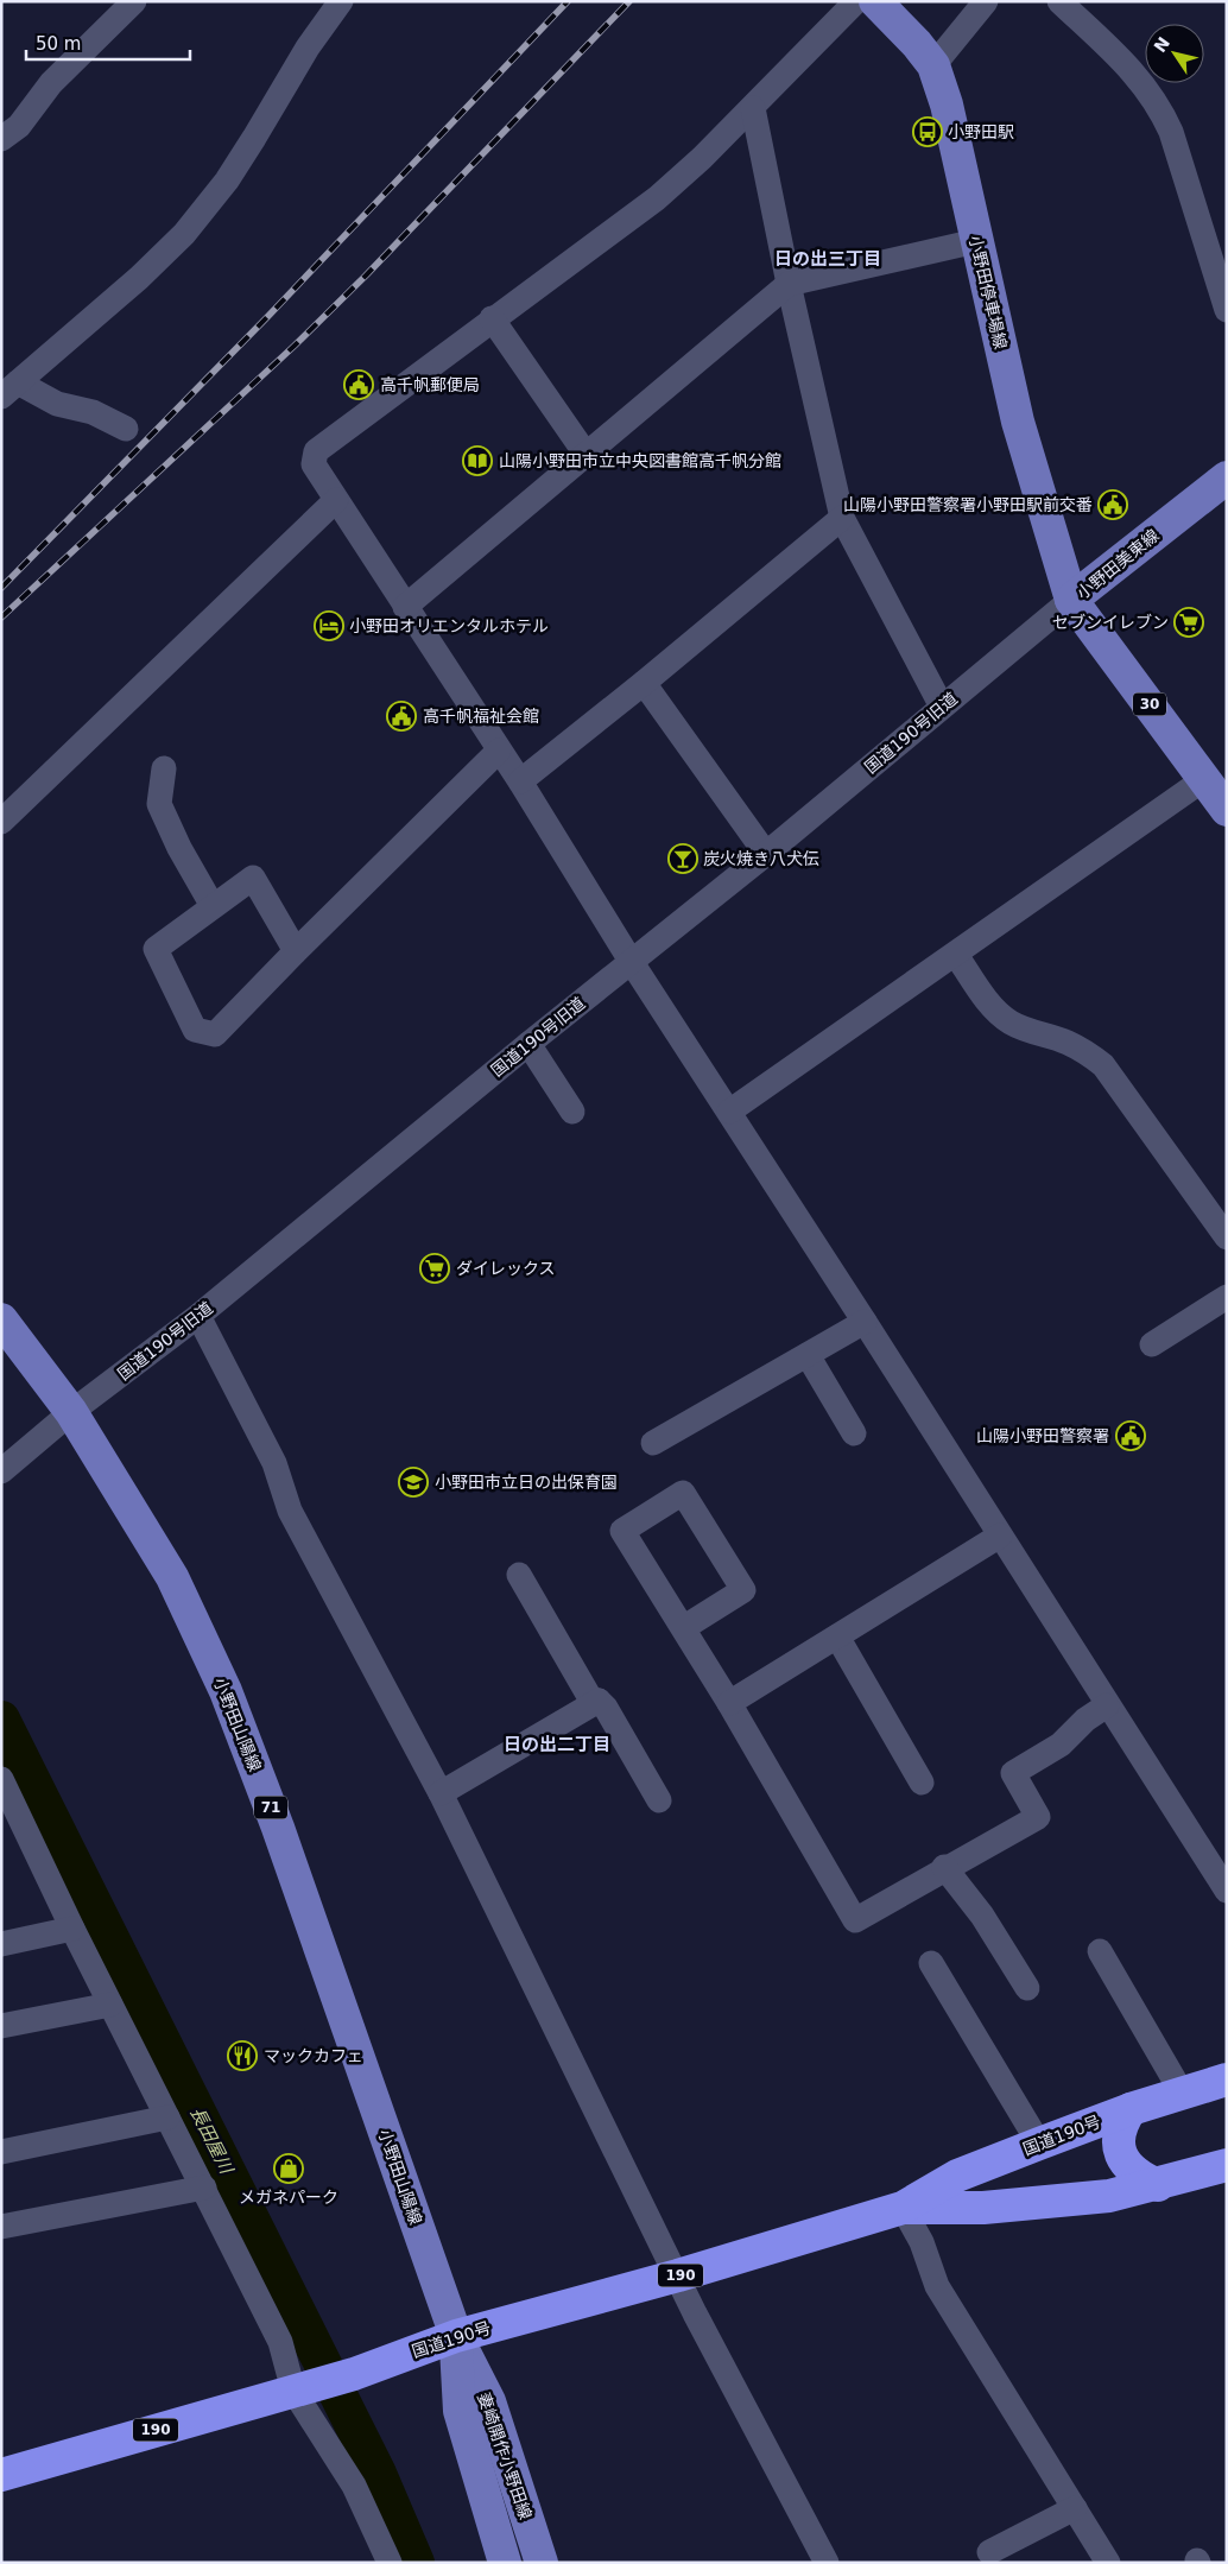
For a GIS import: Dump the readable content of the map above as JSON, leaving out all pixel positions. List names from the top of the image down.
{
  "streets": {
    "highway": ["国道190号", "190"],
    "main road": [
      "小野田停車場線",
      "小野田美東線",
      "30",
      "小野田山陽線",
      "71",
      "妻崎開作小野田線"
    ],
    "street": ["国道190号旧道"]
  },
  "crossings": [
    ["小野田停車場線", "小野田美東線"],
    ["小野田停車場線", "国道190号旧道"],
    ["小野田美東線", "国道190号旧道"],
    ["国道190号旧道", "小野田山陽線"],
    ["小野田山陽線", "国道190号"],
    ["小野田山陽線", "妻崎開作小野田線"],
    ["国道190号", "妻崎開作小野田線"]
  ],
  "districts": ["日の出三丁目", "日の出二丁目"],
  "water": ["長田屋川"],
  "places": {
    "bus stop": ["小野田駅"],
    "public building": [
      "高千帆郵便局",
      "山陽小野田警察署小野田駅前交番",
      "高千帆福祉会館",
      "山陽小野田警察署"
    ],
    "library": ["山陽小野田市立中央図書館高千帆分館"],
    "supermarket": ["セブンイレブン", "ダイレックス"],
    "hotel": ["小野田オリエンタルホテル"],
    "bar": ["炭火焼き八犬伝"],
    "school or university": ["小野田市立日の出保育園"],
    "restaurant": ["マックカフェ"],
    "shop": ["メガネパーク"]
  },
  "scale_bar": "50 m",
  "north": "top left"
}
